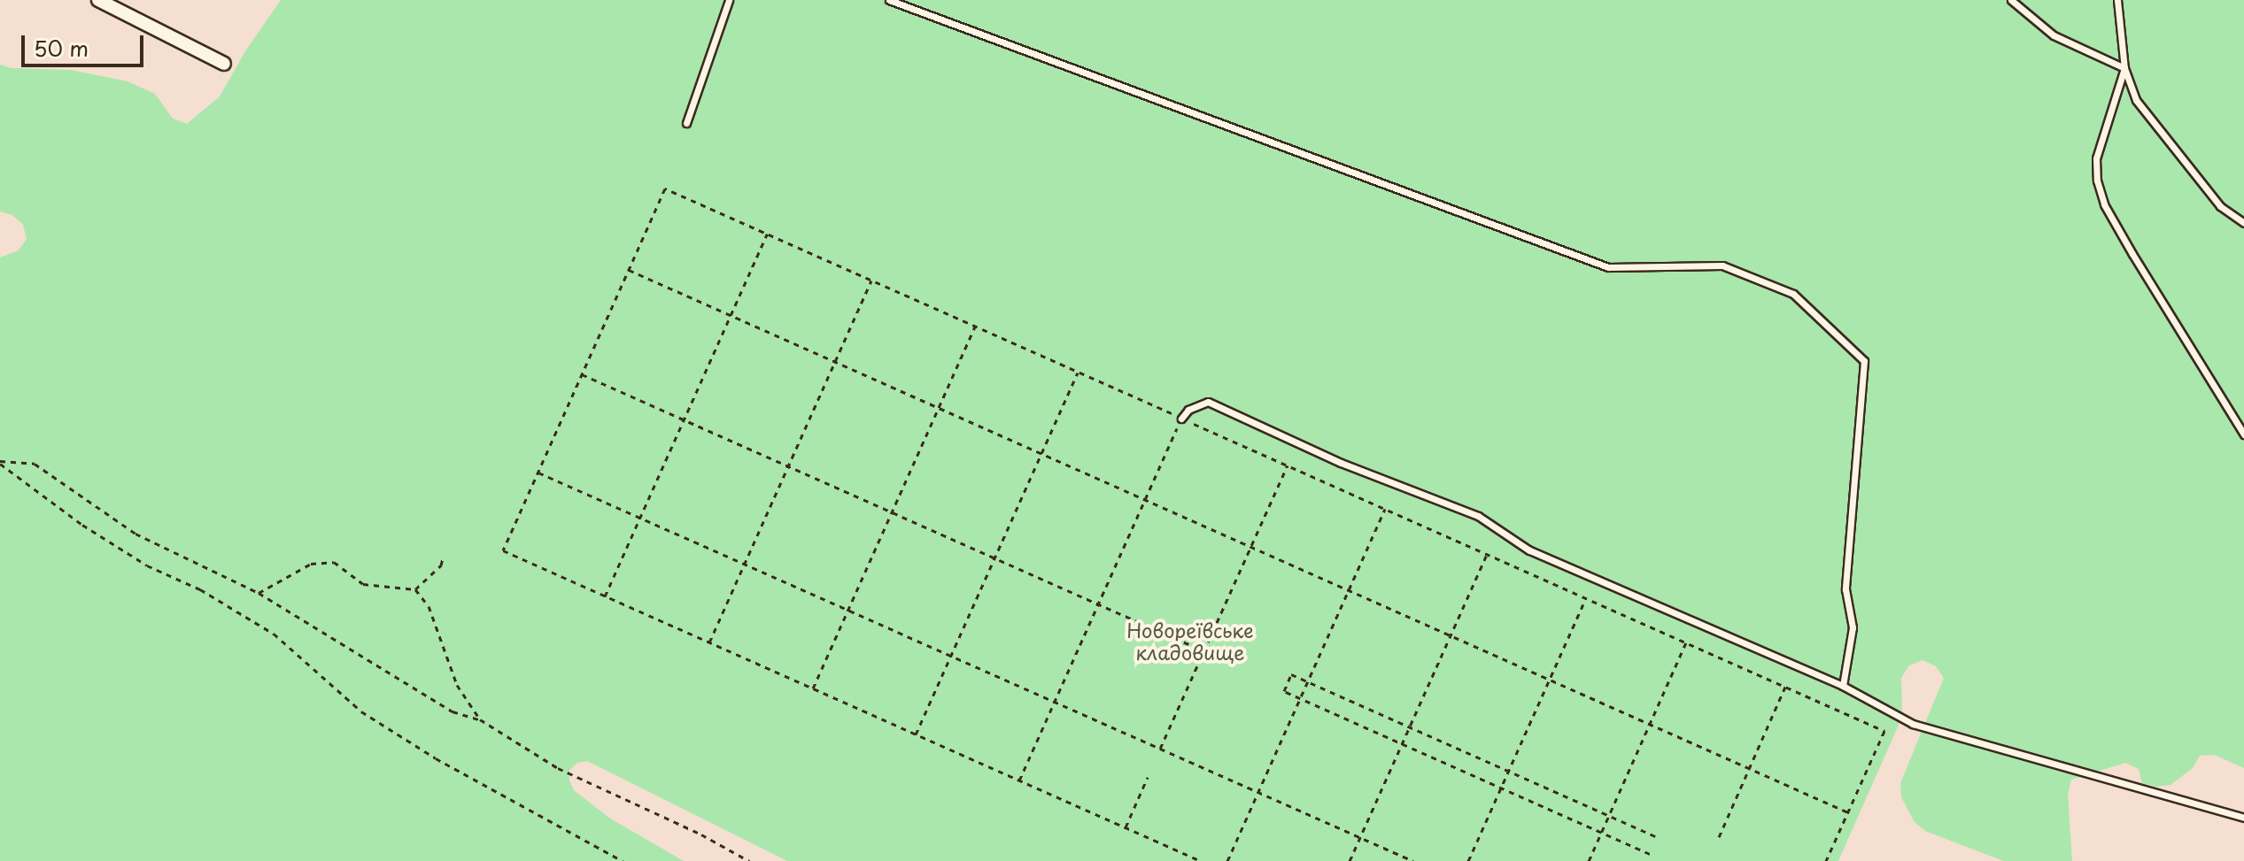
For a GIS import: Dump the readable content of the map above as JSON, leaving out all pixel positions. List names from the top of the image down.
{
  "parks": ["Новореївське кладовище"],
  "scale_bar": "50 m"
}
